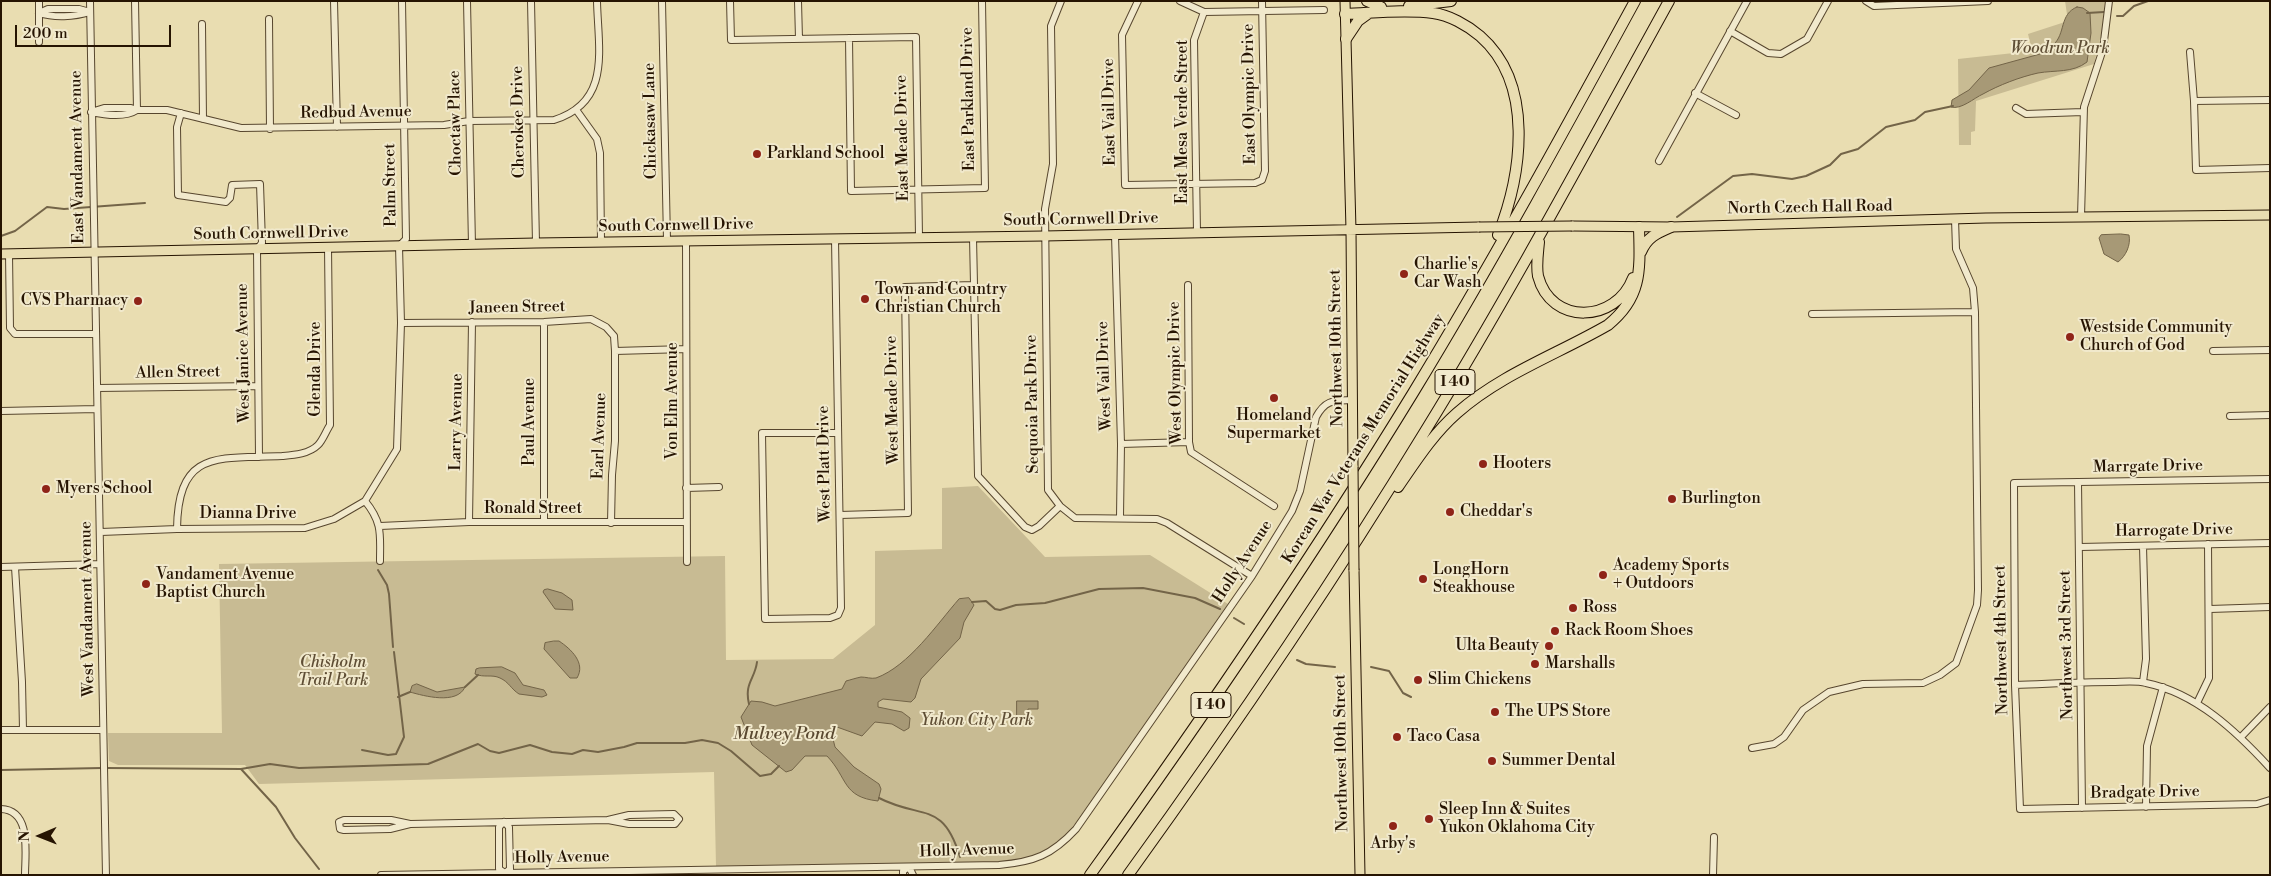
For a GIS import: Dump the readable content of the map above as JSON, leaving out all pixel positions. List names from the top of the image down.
{
  "streets": {
    "highway": ["I 40", "Korean War Veterans Memorial Highway"],
    "main road": ["North Czech Hall Road", "South Cornwell Drive", "Northwest 10th Street"],
    "street": [
      "East Olympic Drive",
      "East Parkland Drive",
      "East Vail Drive",
      "Redbud Avenue",
      "Chickasaw Lane",
      "Cherokee Drive",
      "East Mesa Verde Street",
      "Choctaw Place",
      "East Meade Drive",
      "East Vandament Avenue",
      "Palm Street",
      "Janeen Street",
      "West Janice Avenue",
      "Glenda Drive",
      "Allen Street",
      "West Olympic Drive",
      "West Vail Drive",
      "West Meade Drive",
      "Von Elm Avenue",
      "Sequoia Park Drive",
      "Larry Avenue",
      "Paul Avenue",
      "Earl Avenue",
      "West Platt Drive",
      "Marrgate Drive",
      "Ronald Street",
      "Dianna Drive",
      "Harrogate Drive",
      "Holly Avenue",
      "West Vandament Avenue",
      "Northwest 4th Street",
      "Northwest 3rd Street",
      "Bradgate Drive"
    ]
  },
  "crossings": [
    ["East Olympic Drive", "East Vail Drive"],
    ["East Olympic Drive", "East Mesa Verde Street"],
    ["East Parkland Drive", "East Meade Drive"],
    ["East Vail Drive", "East Mesa Verde Street"],
    ["Redbud Avenue", "Cherokee Drive"],
    ["Redbud Avenue", "Choctaw Place"],
    ["Redbud Avenue", "East Vandament Avenue"],
    ["Redbud Avenue", "Palm Street"],
    ["Redbud Avenue", "West Janice Avenue"],
    ["Chickasaw Lane", "South Cornwell Drive"],
    ["Cherokee Drive", "South Cornwell Drive"],
    ["East Mesa Verde Street", "South Cornwell Drive"],
    ["Choctaw Place", "South Cornwell Drive"],
    ["East Meade Drive", "South Cornwell Drive"],
    ["East Vandament Avenue", "South Cornwell Drive"],
    ["East Vandament Avenue", "West Vandament Avenue"],
    ["Palm Street", "South Cornwell Drive"],
    ["Palm Street", "Dianna Drive"],
    ["North Czech Hall Road", "South Cornwell Drive"],
    ["North Czech Hall Road", "Northwest 10th Street"],
    ["South Cornwell Drive", "Northwest 10th Street"],
    ["South Cornwell Drive", "West Janice Avenue"],
    ["South Cornwell Drive", "Glenda Drive"],
    ["South Cornwell Drive", "West Vail Drive"],
    ["South Cornwell Drive", "Von Elm Avenue"],
    ["South Cornwell Drive", "Sequoia Park Drive"],
    ["South Cornwell Drive", "West Platt Drive"],
    ["South Cornwell Drive", "Dianna Drive"],
    ["South Cornwell Drive", "West Vandament Avenue"],
    ["Janeen Street", "Larry Avenue"],
    ["Janeen Street", "Paul Avenue"],
    ["Janeen Street", "Earl Avenue"],
    ["Janeen Street", "Dianna Drive"],
    ["Northwest 10th Street", "Holly Avenue"],
    ["West Janice Avenue", "Glenda Drive"],
    ["West Janice Avenue", "Allen Street"],
    ["Glenda Drive", "Dianna Drive"],
    ["Allen Street", "West Vandament Avenue"],
    ["West Meade Drive", "West Platt Drive"],
    ["Von Elm Avenue", "Ronald Street"],
    ["Larry Avenue", "Ronald Street"],
    ["Paul Avenue", "Ronald Street"],
    ["Earl Avenue", "Ronald Street"],
    ["Marrgate Drive", "Northwest 4th Street"],
    ["Marrgate Drive", "Northwest 3rd Street"],
    ["Dianna Drive", "West Vandament Avenue"],
    ["Harrogate Drive", "Northwest 3rd Street"],
    ["Northwest 4th Street", "Bradgate Drive"],
    ["Northwest 3rd Street", "Bradgate Drive"]
  ],
  "water": ["Mulvey Pond"],
  "parks": ["Woodrun Park", "Chisholm Trail Park", "Yukon City Park"],
  "places": [
    "Parkland School",
    "Charlie's Car Wash",
    "Town and Country Christian Church",
    "CVS Pharmacy",
    "Westside Community Church of God",
    "Homeland Supermarket",
    "Hooters",
    "Myers School",
    "Burlington",
    "Cheddar's",
    "Academy Sports + Outdoors",
    "LongHorn Steakhouse",
    "Vandament Avenue Baptist Church",
    "Ross",
    "Rack Room Shoes",
    "Ulta Beauty",
    "Marshalls",
    "Slim Chickens",
    "The UPS Store",
    "Taco Casa",
    "Summer Dental",
    "Sleep Inn & Suites Yukon Oklahoma City",
    "Arby's"
  ],
  "scale_bar": "200 m",
  "north": "left"
}
